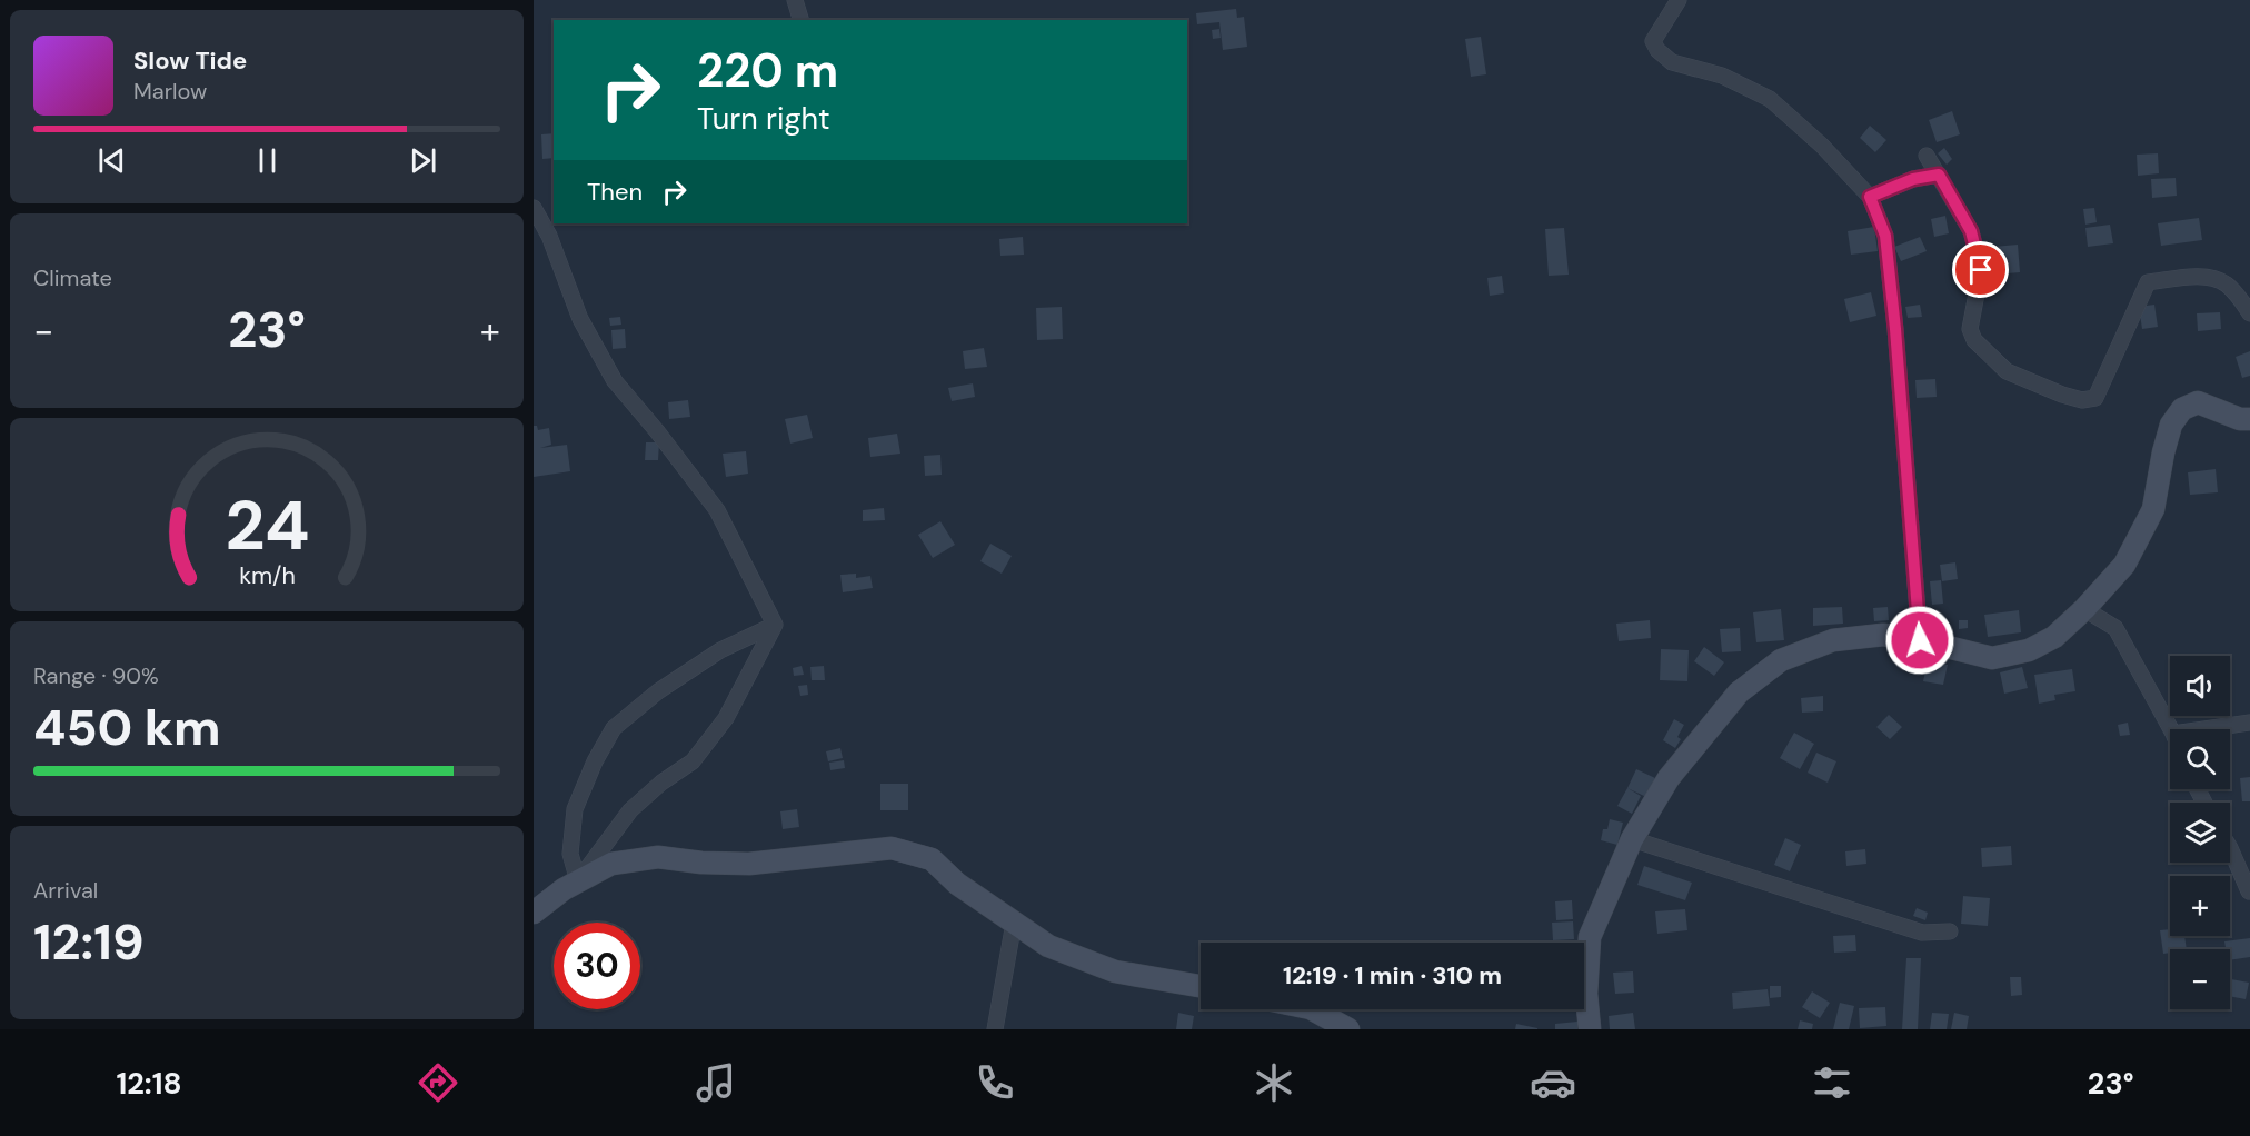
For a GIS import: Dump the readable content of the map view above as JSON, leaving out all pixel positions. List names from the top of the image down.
{
  "page": {
    "turn": ["220 m", "Turn right"],
    "song": ["Slow Tide", "Marlow"],
    "then": "Then",
    "tile": [
      "Climate",
      ["Range · 90%", "450 km"],
      ["Arrival", "12:19"]
    ],
    "heat": ["−", "23°", "+"],
    "map_buttons": ["+", "−"],
    "limit": "30",
    "trip": "12:19 · 1 min · 310 m",
    "tabs": ["12:18", "23°"],
    "gauge": ["24", "km/h"]
  }
}
